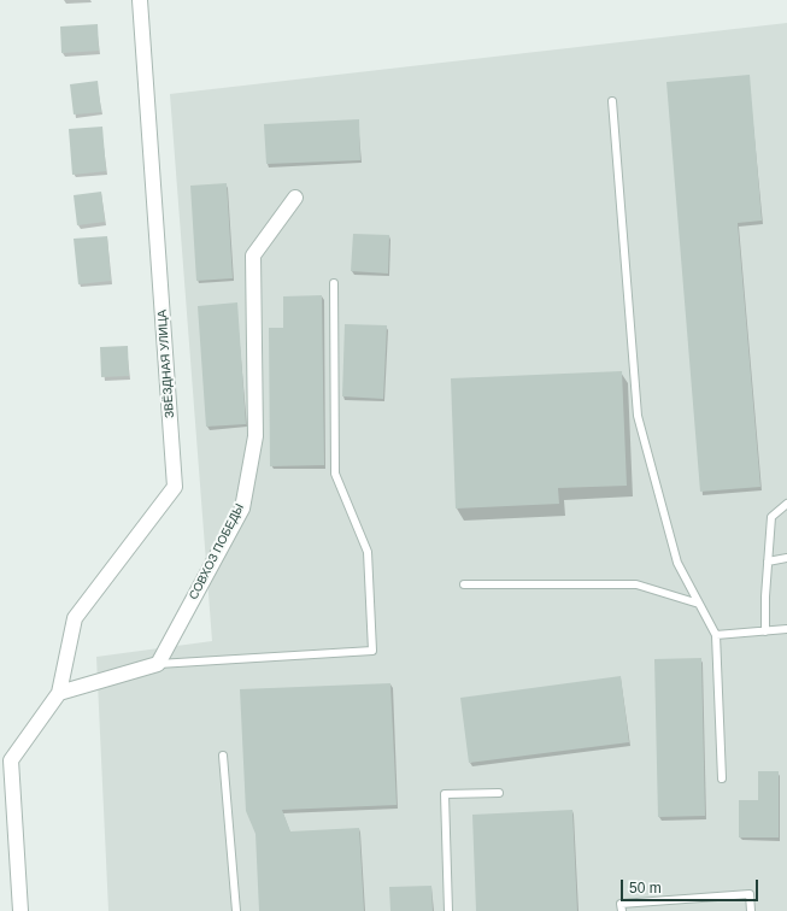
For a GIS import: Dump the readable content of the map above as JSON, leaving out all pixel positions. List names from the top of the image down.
{
  "streets": {
    "street": ["ЗВЁЗДНАЯ УЛИЦА", "СОВХОЗ ПОБЕДЫ"]
  },
  "scale_bar": "50 m"
}
